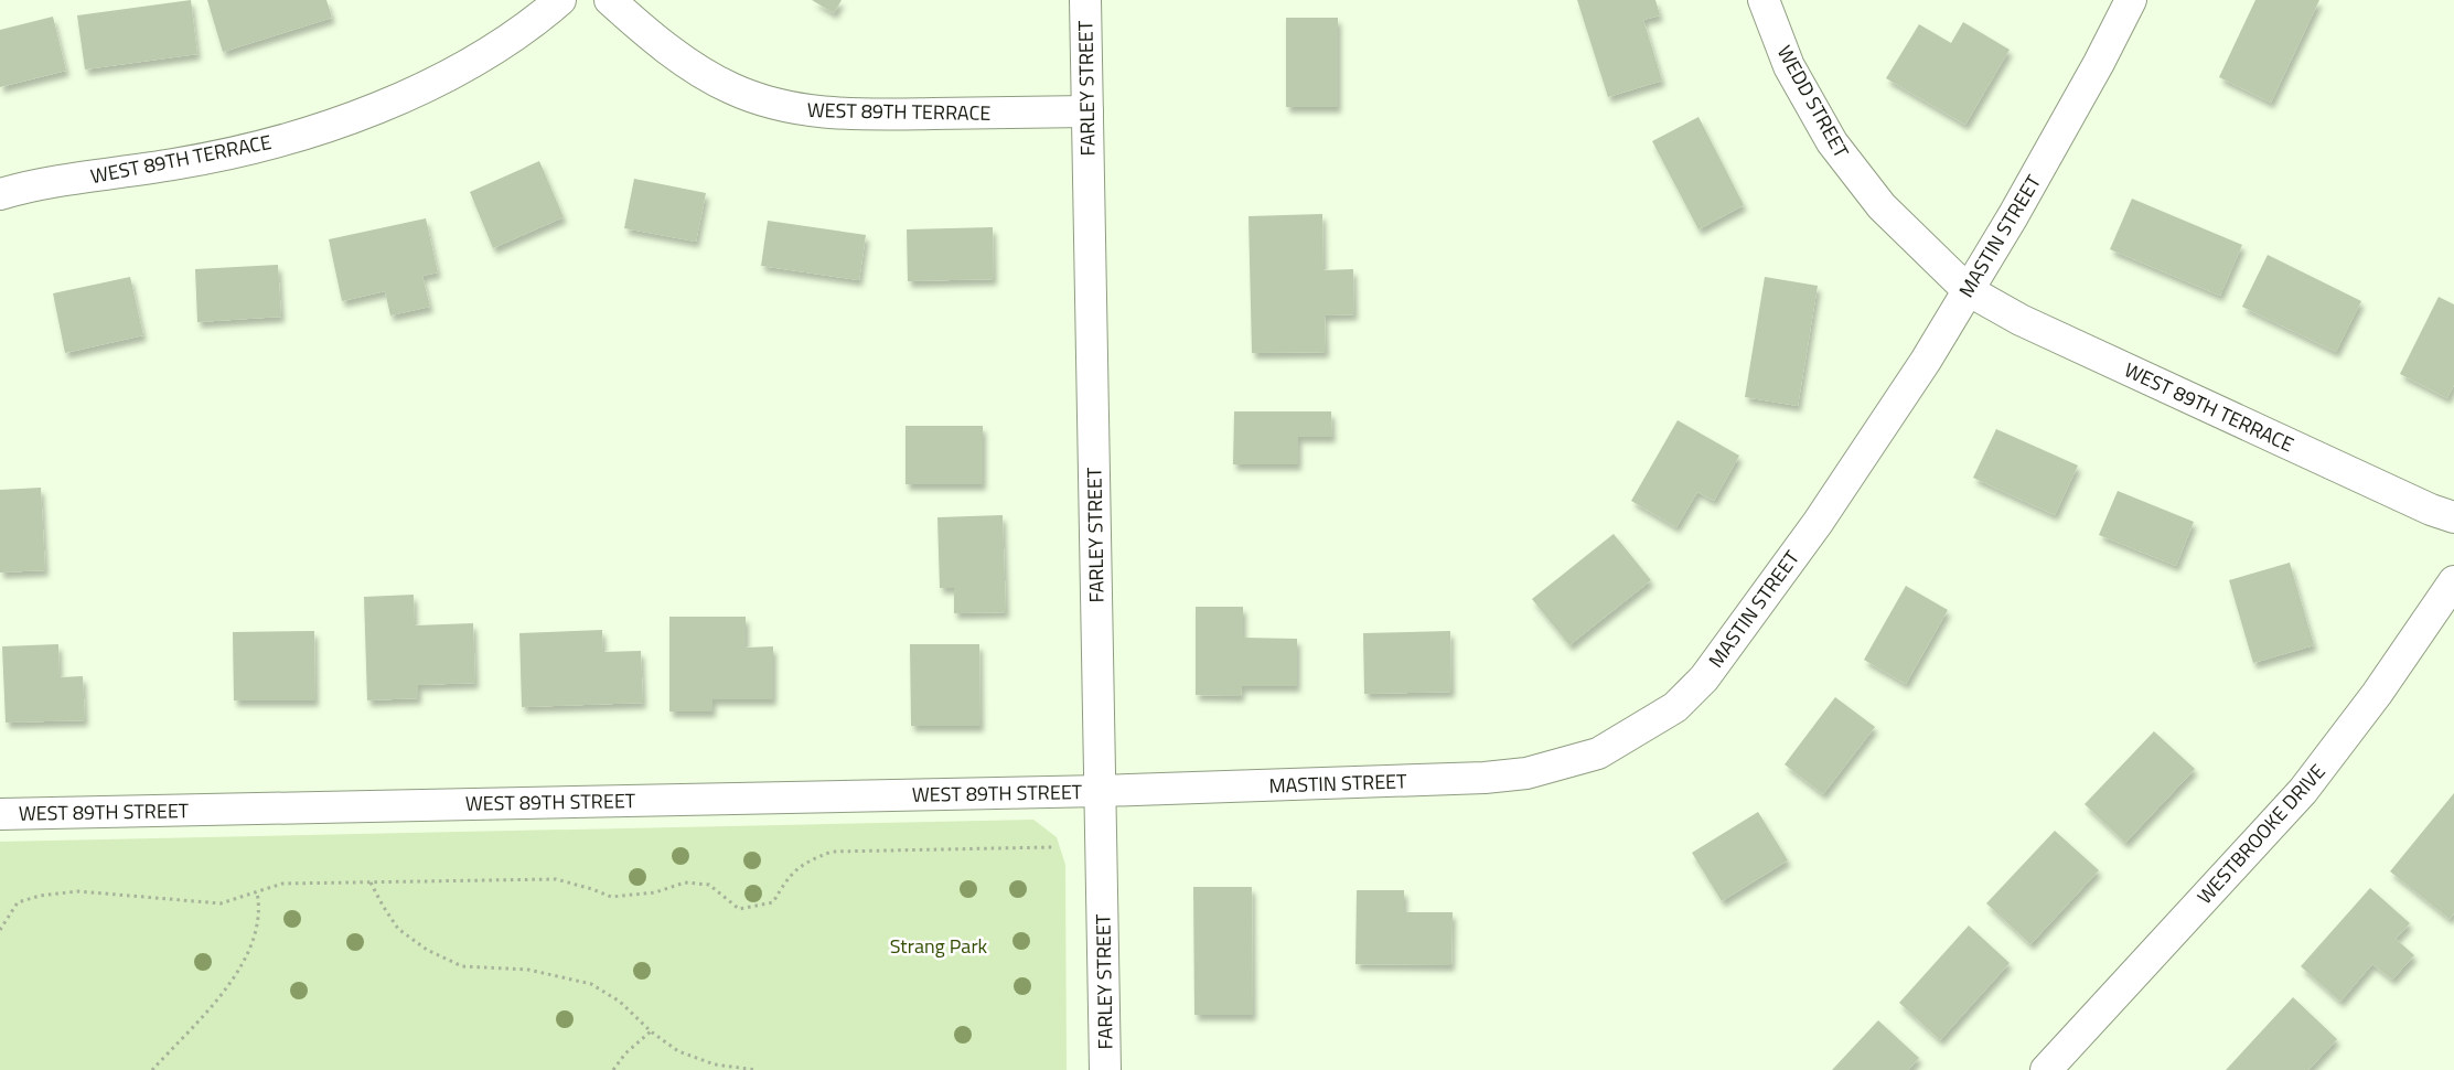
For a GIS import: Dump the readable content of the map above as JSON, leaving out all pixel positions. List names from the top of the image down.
{
  "streets": {
    "street": [
      "FARLEY STREET",
      "WEDD STREET",
      "WEST 89TH TERRACE",
      "MASTIN STREET",
      "WEST 89TH STREET",
      "WESTBROOKE DRIVE"
    ]
  },
  "crossings": [
    ["FARLEY STREET", "WEST 89TH TERRACE"],
    ["FARLEY STREET", "MASTIN STREET"],
    ["FARLEY STREET", "WEST 89TH STREET"],
    ["WEDD STREET", "WEST 89TH TERRACE"],
    ["WEDD STREET", "MASTIN STREET"],
    ["WEST 89TH TERRACE", "MASTIN STREET"],
    ["MASTIN STREET", "WEST 89TH STREET"]
  ],
  "parks": ["Strang Park"]
}
